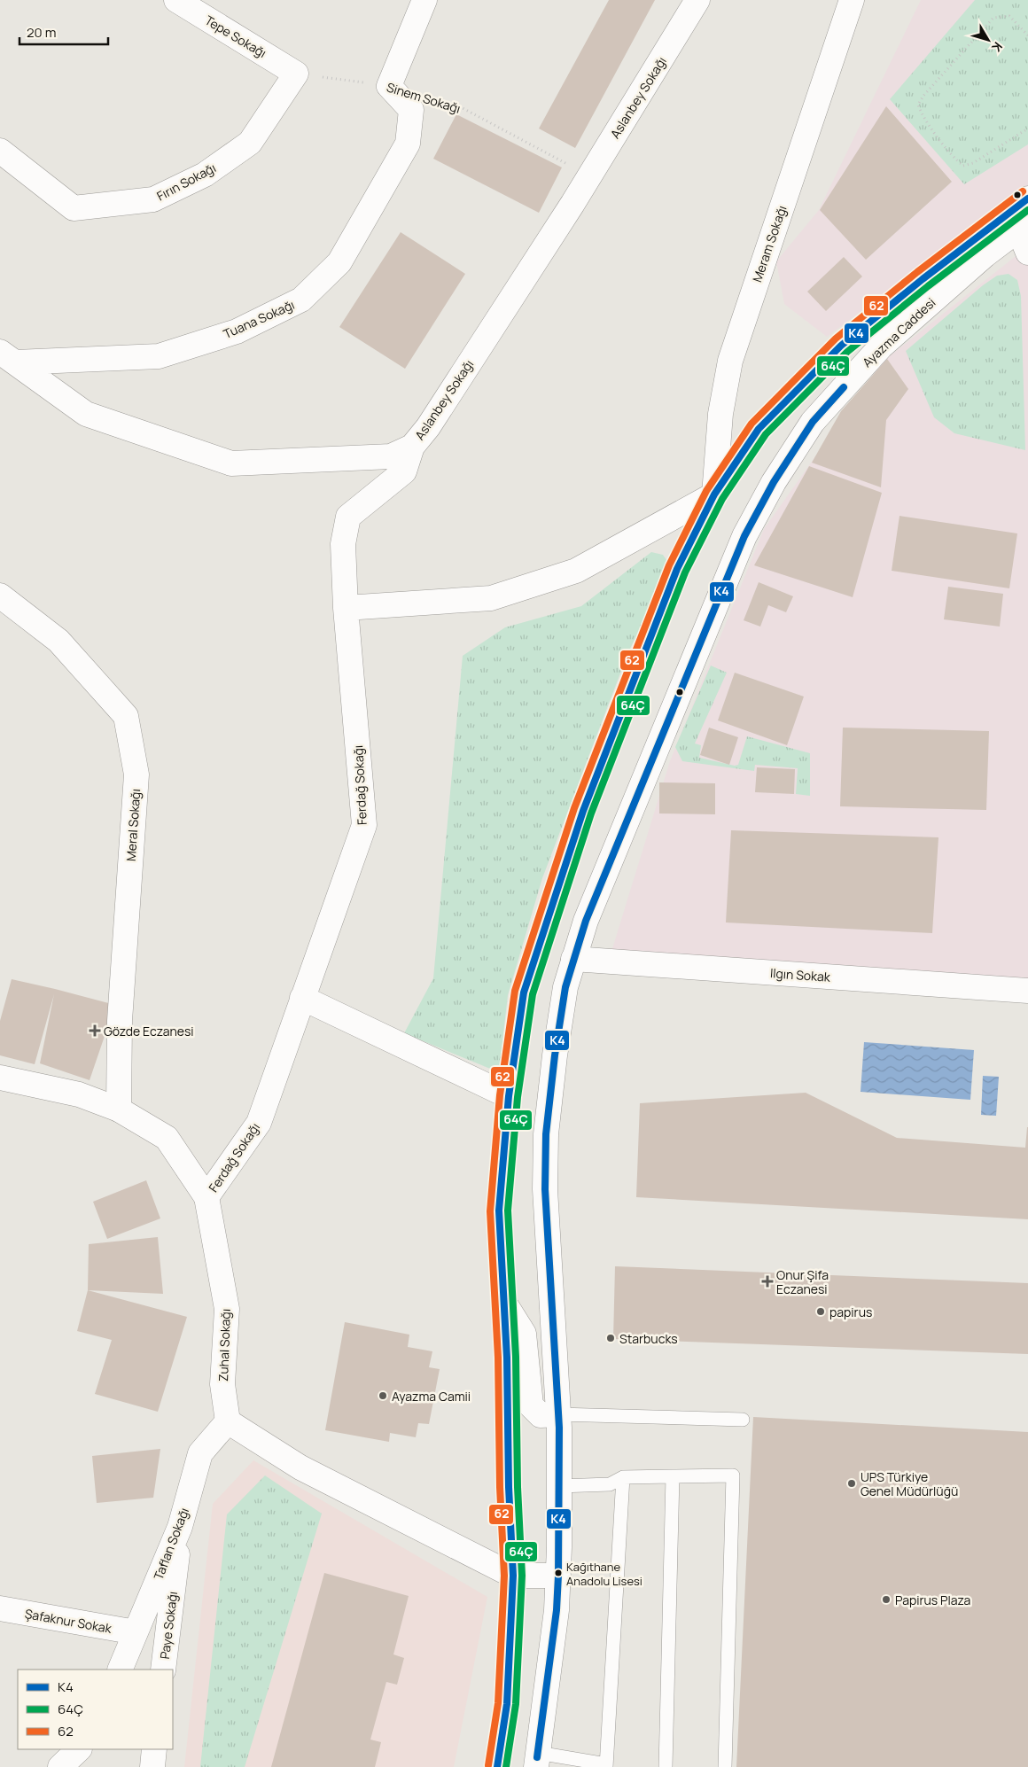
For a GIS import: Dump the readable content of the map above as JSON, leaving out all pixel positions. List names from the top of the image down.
{
  "streets": {
    "street": [
      "Tepe Sokağı",
      "Aslanbey Sokağı",
      "Fırın Sokağı",
      "Meram Sokağı",
      "Tuana Sokağı",
      "Ayazma Caddesi",
      "Ferdağ Sokağı",
      "Meral Sokağı",
      "Ilgın Sokak",
      "Zuhal Sokağı",
      "Taflan Sokağı",
      "Şafaknur Sokak",
      "Paye Sokağı"
    ],
    "path": ["Sinem Sokağı"]
  },
  "crossings": [
    ["Tepe Sokağı", "Sinem Sokağı"],
    ["Tepe Sokağı", "Fırın Sokağı"],
    ["Sinem Sokağı", "Aslanbey Sokağı"],
    ["Sinem Sokağı", "Fırın Sokağı"],
    ["Sinem Sokağı", "Tuana Sokağı"],
    ["Aslanbey Sokağı", "Tuana Sokağı"],
    ["Aslanbey Sokağı", "Ferdağ Sokağı"],
    ["Meram Sokağı", "Ayazma Caddesi"],
    ["Ayazma Caddesi", "Ilgın Sokak"],
    ["Ferdağ Sokağı", "Zuhal Sokağı"],
    ["Meral Sokağı", "Zuhal Sokağı"],
    ["Zuhal Sokağı", "Taflan Sokağı"],
    ["Taflan Sokağı", "Şafaknur Sokak"],
    ["Taflan Sokağı", "Paye Sokağı"]
  ],
  "places": {
    "health": ["Gözde Eczanesi", "Onur Şifa Eczanesi"],
    "other": [
      "papirus",
      "Starbucks",
      "Ayazma Camii",
      "UPS Türkiye Genel Müdürlüğü",
      "Kağıthane Anadolu Lisesi",
      "Papirus Plaza"
    ]
  },
  "lines": ["transit line 62", "transit line K4", "transit line 64Ç"],
  "legend": ["K4", "64Ç", "62"],
  "scale_bar": "20 m",
  "north": "bottom right"
}
